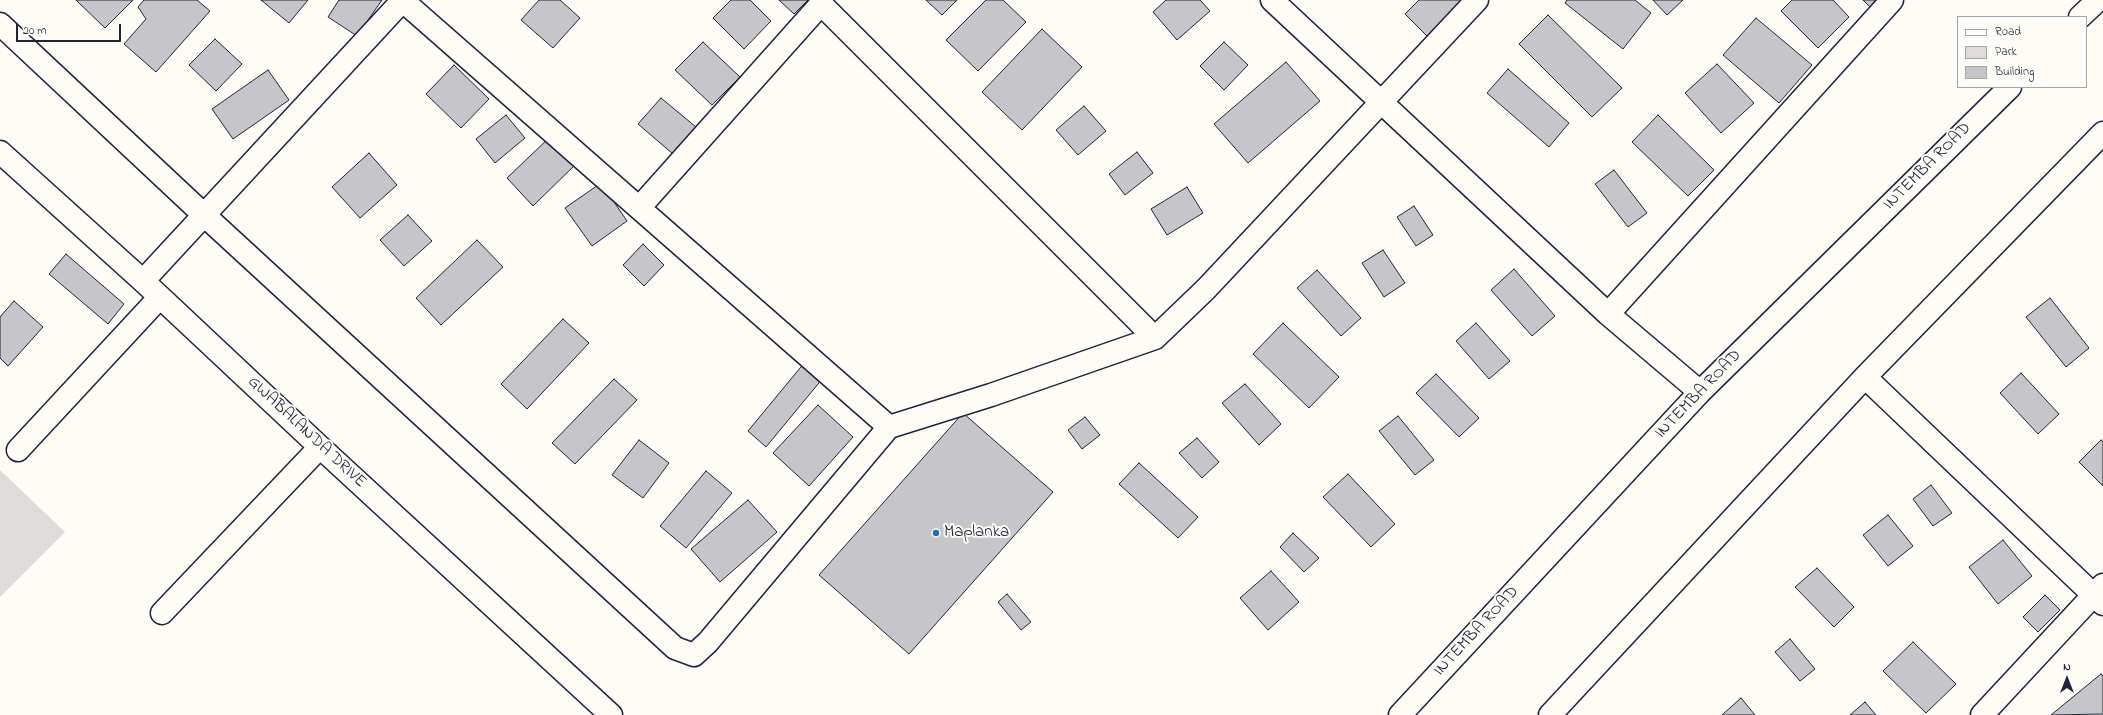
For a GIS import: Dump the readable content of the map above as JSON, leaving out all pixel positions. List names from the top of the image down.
{
  "streets": {
    "street": ["INTEMBA ROAD", "GWABALANDA DRIVE"]
  },
  "places": ["Maplanka"],
  "legend": ["Road", "Park", "Building"],
  "scale_bar": "20 m",
  "north": "top"
}
